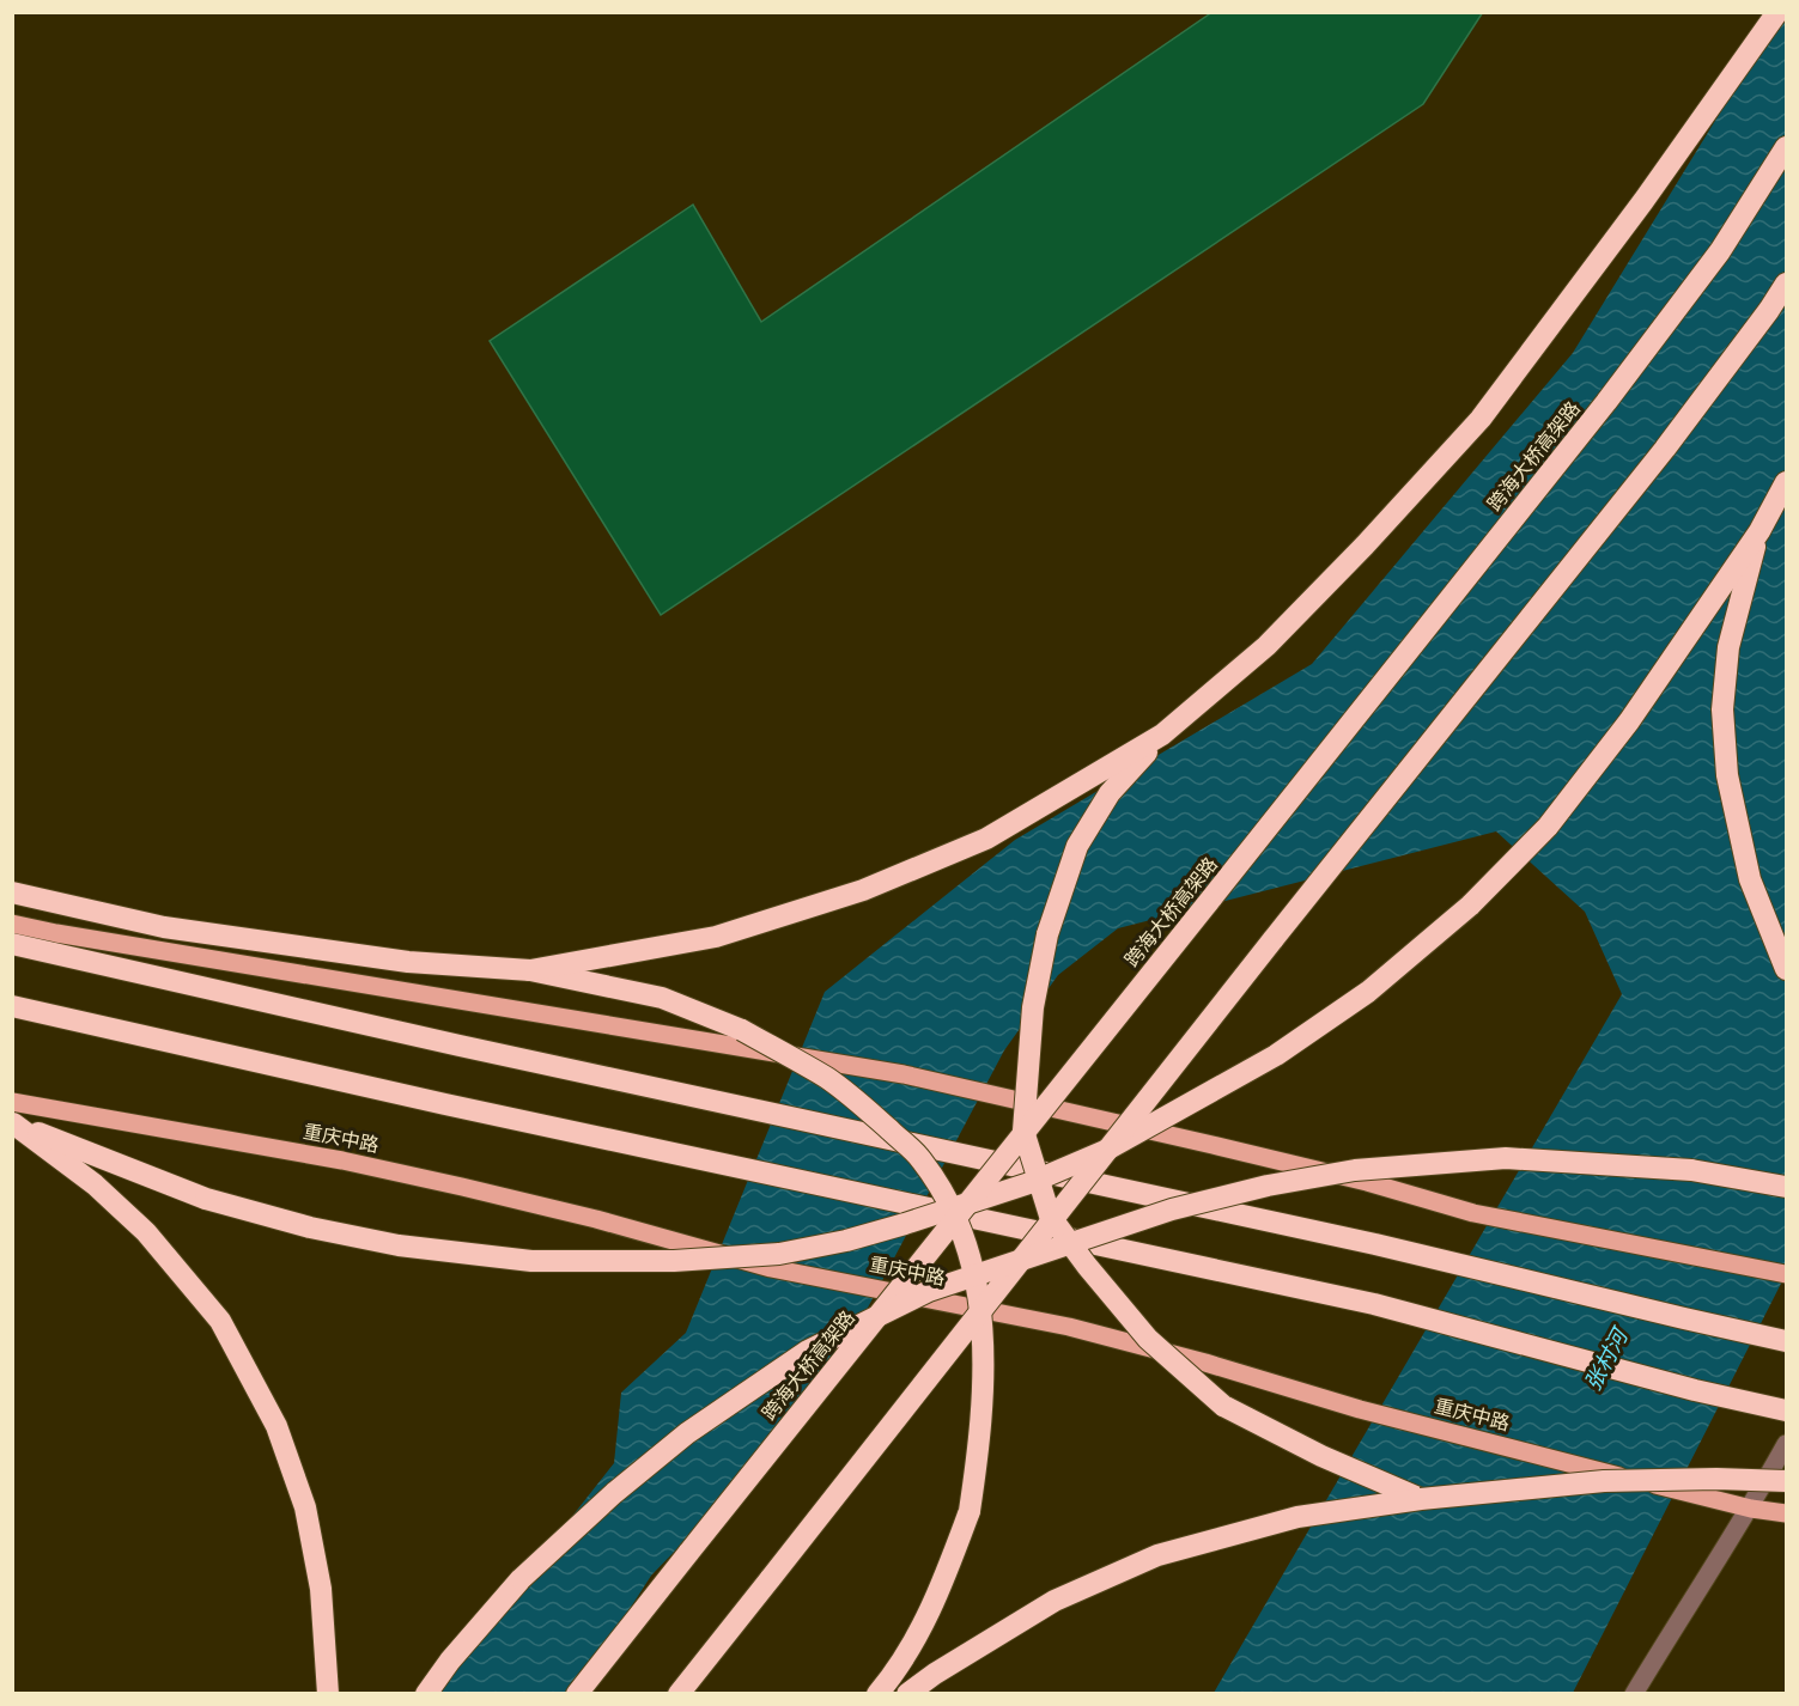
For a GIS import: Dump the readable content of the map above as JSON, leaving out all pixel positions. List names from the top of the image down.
{
  "streets": {
    "highway": ["跨海大桥高架路"],
    "main road": ["重庆中路"]
  },
  "water": ["张村河"]
}
